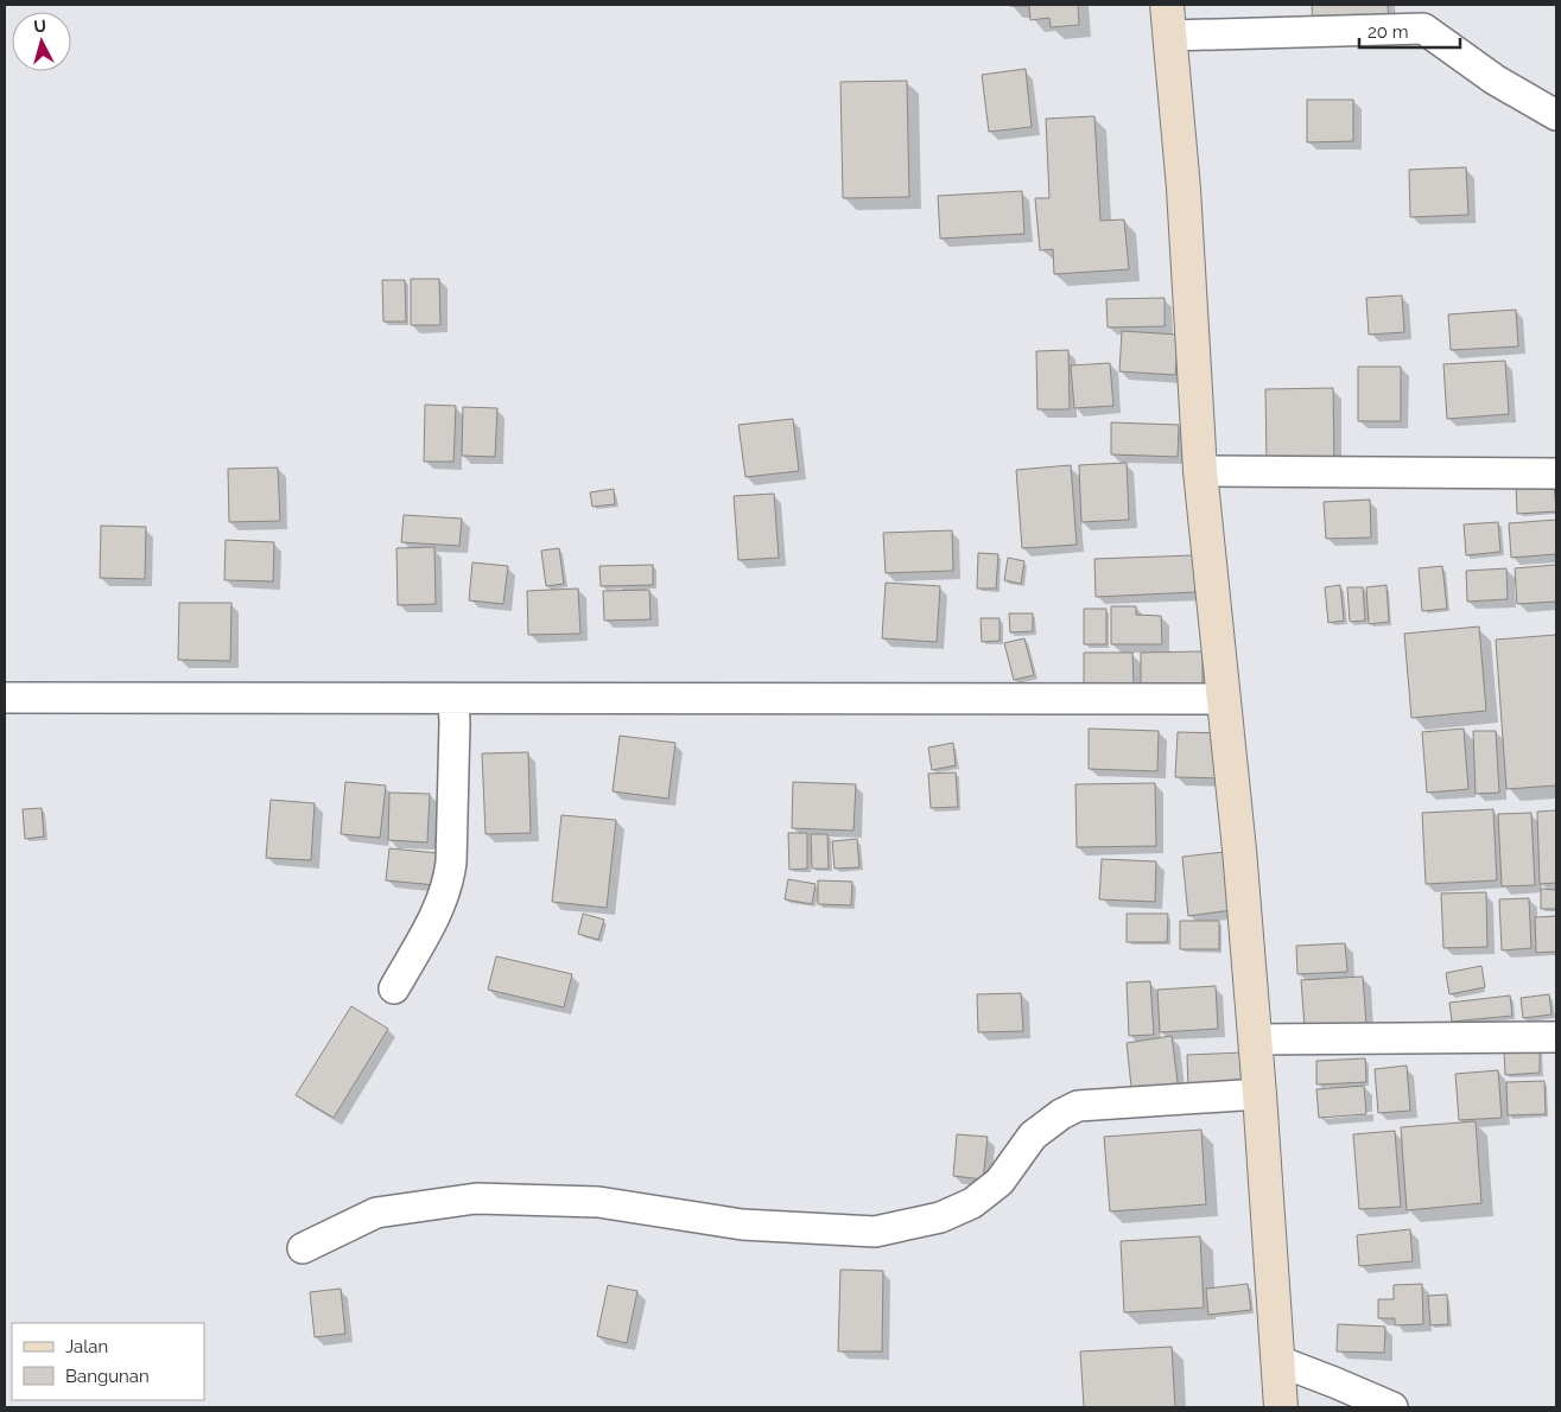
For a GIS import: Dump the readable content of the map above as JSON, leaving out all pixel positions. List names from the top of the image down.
{
  "legend": ["Jalan", "Bangunan"],
  "scale_bar": "20 m",
  "north": "top"
}
